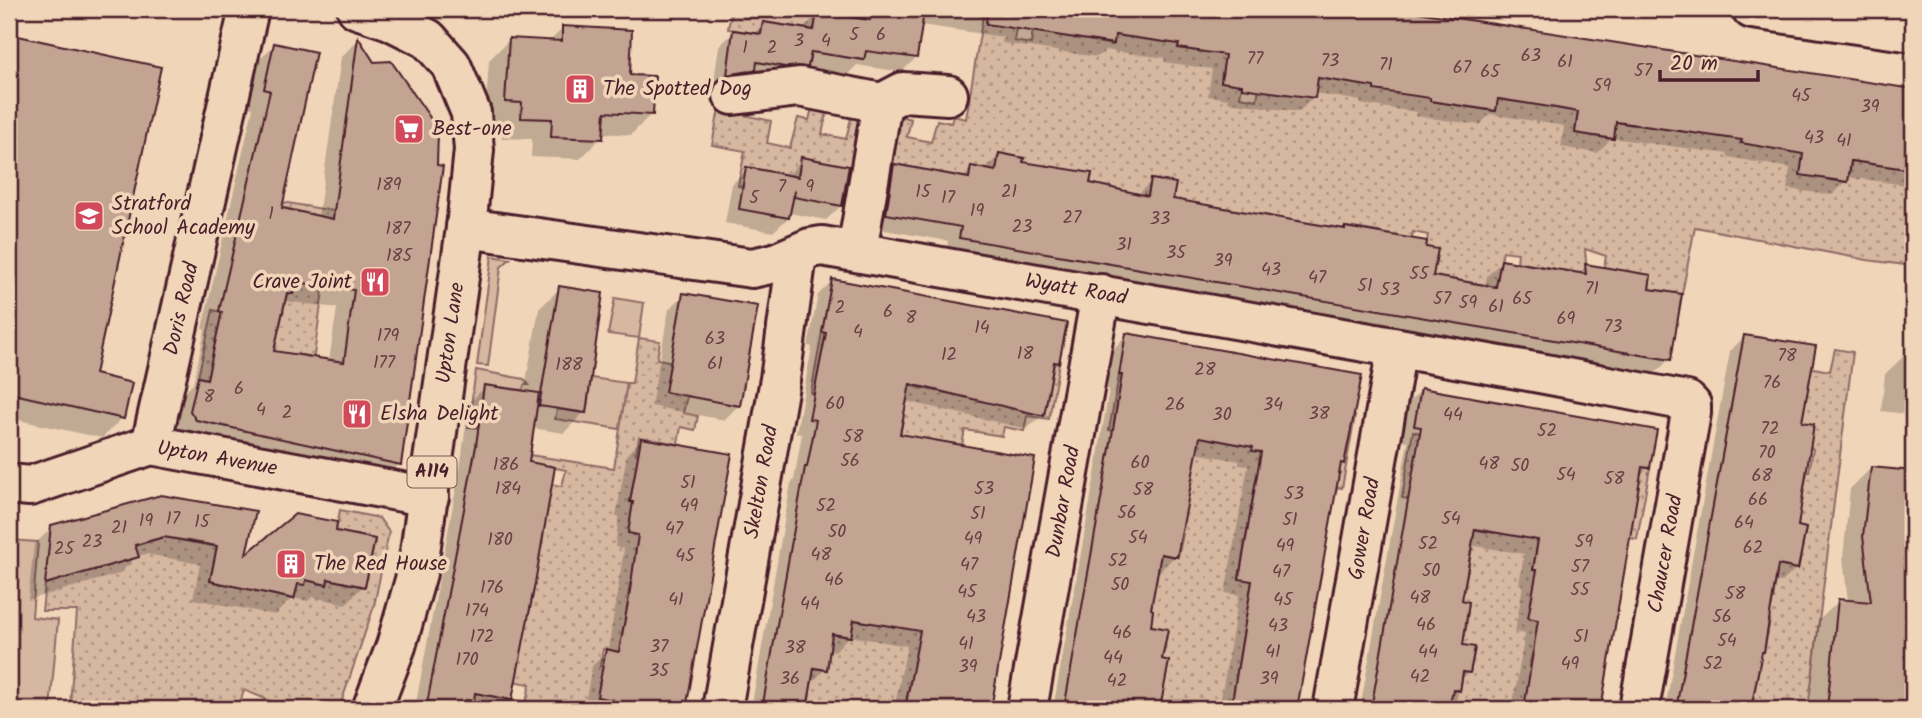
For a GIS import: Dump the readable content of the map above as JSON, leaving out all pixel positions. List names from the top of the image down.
{
  "streets": {
    "street": [
      "Wyatt Road",
      "Doris Road",
      "Upton Lane",
      "Upton Avenue",
      "A114",
      "Skelton Road",
      "Dunbar Road",
      "Gower Road",
      "Chaucer Road"
    ]
  },
  "crossings": [
    ["Wyatt Road", "Upton Lane"],
    ["Wyatt Road", "Skelton Road"],
    ["Wyatt Road", "Dunbar Road"],
    ["Wyatt Road", "Gower Road"],
    ["Wyatt Road", "Chaucer Road"],
    ["Doris Road", "Upton Avenue"],
    ["Upton Lane", "Upton Avenue"]
  ],
  "places": {
    "building": ["The Spotted Dog", "The Red House"],
    "supermarket": ["Best-one"],
    "school or university": ["Stratford School Academy"],
    "restaurant": ["Crave Joint", "Elsha Delight"]
  },
  "house_numbers": [
    "5",
    "6",
    "3",
    "4",
    "1",
    "2",
    "63",
    "77",
    "73",
    "61",
    "71",
    "67",
    "57",
    "65",
    "59",
    "45",
    "39",
    "43",
    "41",
    "189",
    "7",
    "9",
    "15",
    "21",
    "5",
    "17",
    "19",
    "1",
    "27",
    "33",
    "23",
    "187",
    "31",
    "35",
    "185",
    "39",
    "43",
    "55",
    "47",
    "51",
    "71",
    "53",
    "57",
    "65",
    "59",
    "61",
    "2",
    "6",
    "8",
    "69",
    "73",
    "14",
    "4",
    "179",
    "63",
    "18",
    "12",
    "78",
    "177",
    "61",
    "188",
    "28",
    "76",
    "6",
    "8",
    "60",
    "26",
    "34",
    "4",
    "2",
    "38",
    "30",
    "44",
    "72",
    "52",
    "58",
    "70",
    "56",
    "60",
    "48",
    "186",
    "50",
    "54",
    "68",
    "58",
    "51",
    "184",
    "53",
    "58",
    "53",
    "66",
    "49",
    "52",
    "56",
    "51",
    "17",
    "54",
    "51",
    "19",
    "15",
    "64",
    "21",
    "47",
    "50",
    "54",
    "49",
    "180",
    "23",
    "59",
    "52",
    "49",
    "62",
    "25",
    "48",
    "45",
    "52",
    "47",
    "57",
    "50",
    "47",
    "46",
    "50",
    "176",
    "55",
    "45",
    "58",
    "48",
    "41",
    "45",
    "44",
    "174",
    "43",
    "56",
    "46",
    "43",
    "46",
    "172",
    "51",
    "54",
    "41",
    "37",
    "38",
    "41",
    "44",
    "44",
    "170",
    "49",
    "52",
    "39",
    "35",
    "42",
    "36",
    "39",
    "42"
  ],
  "scale_bar": "20 m"
}
